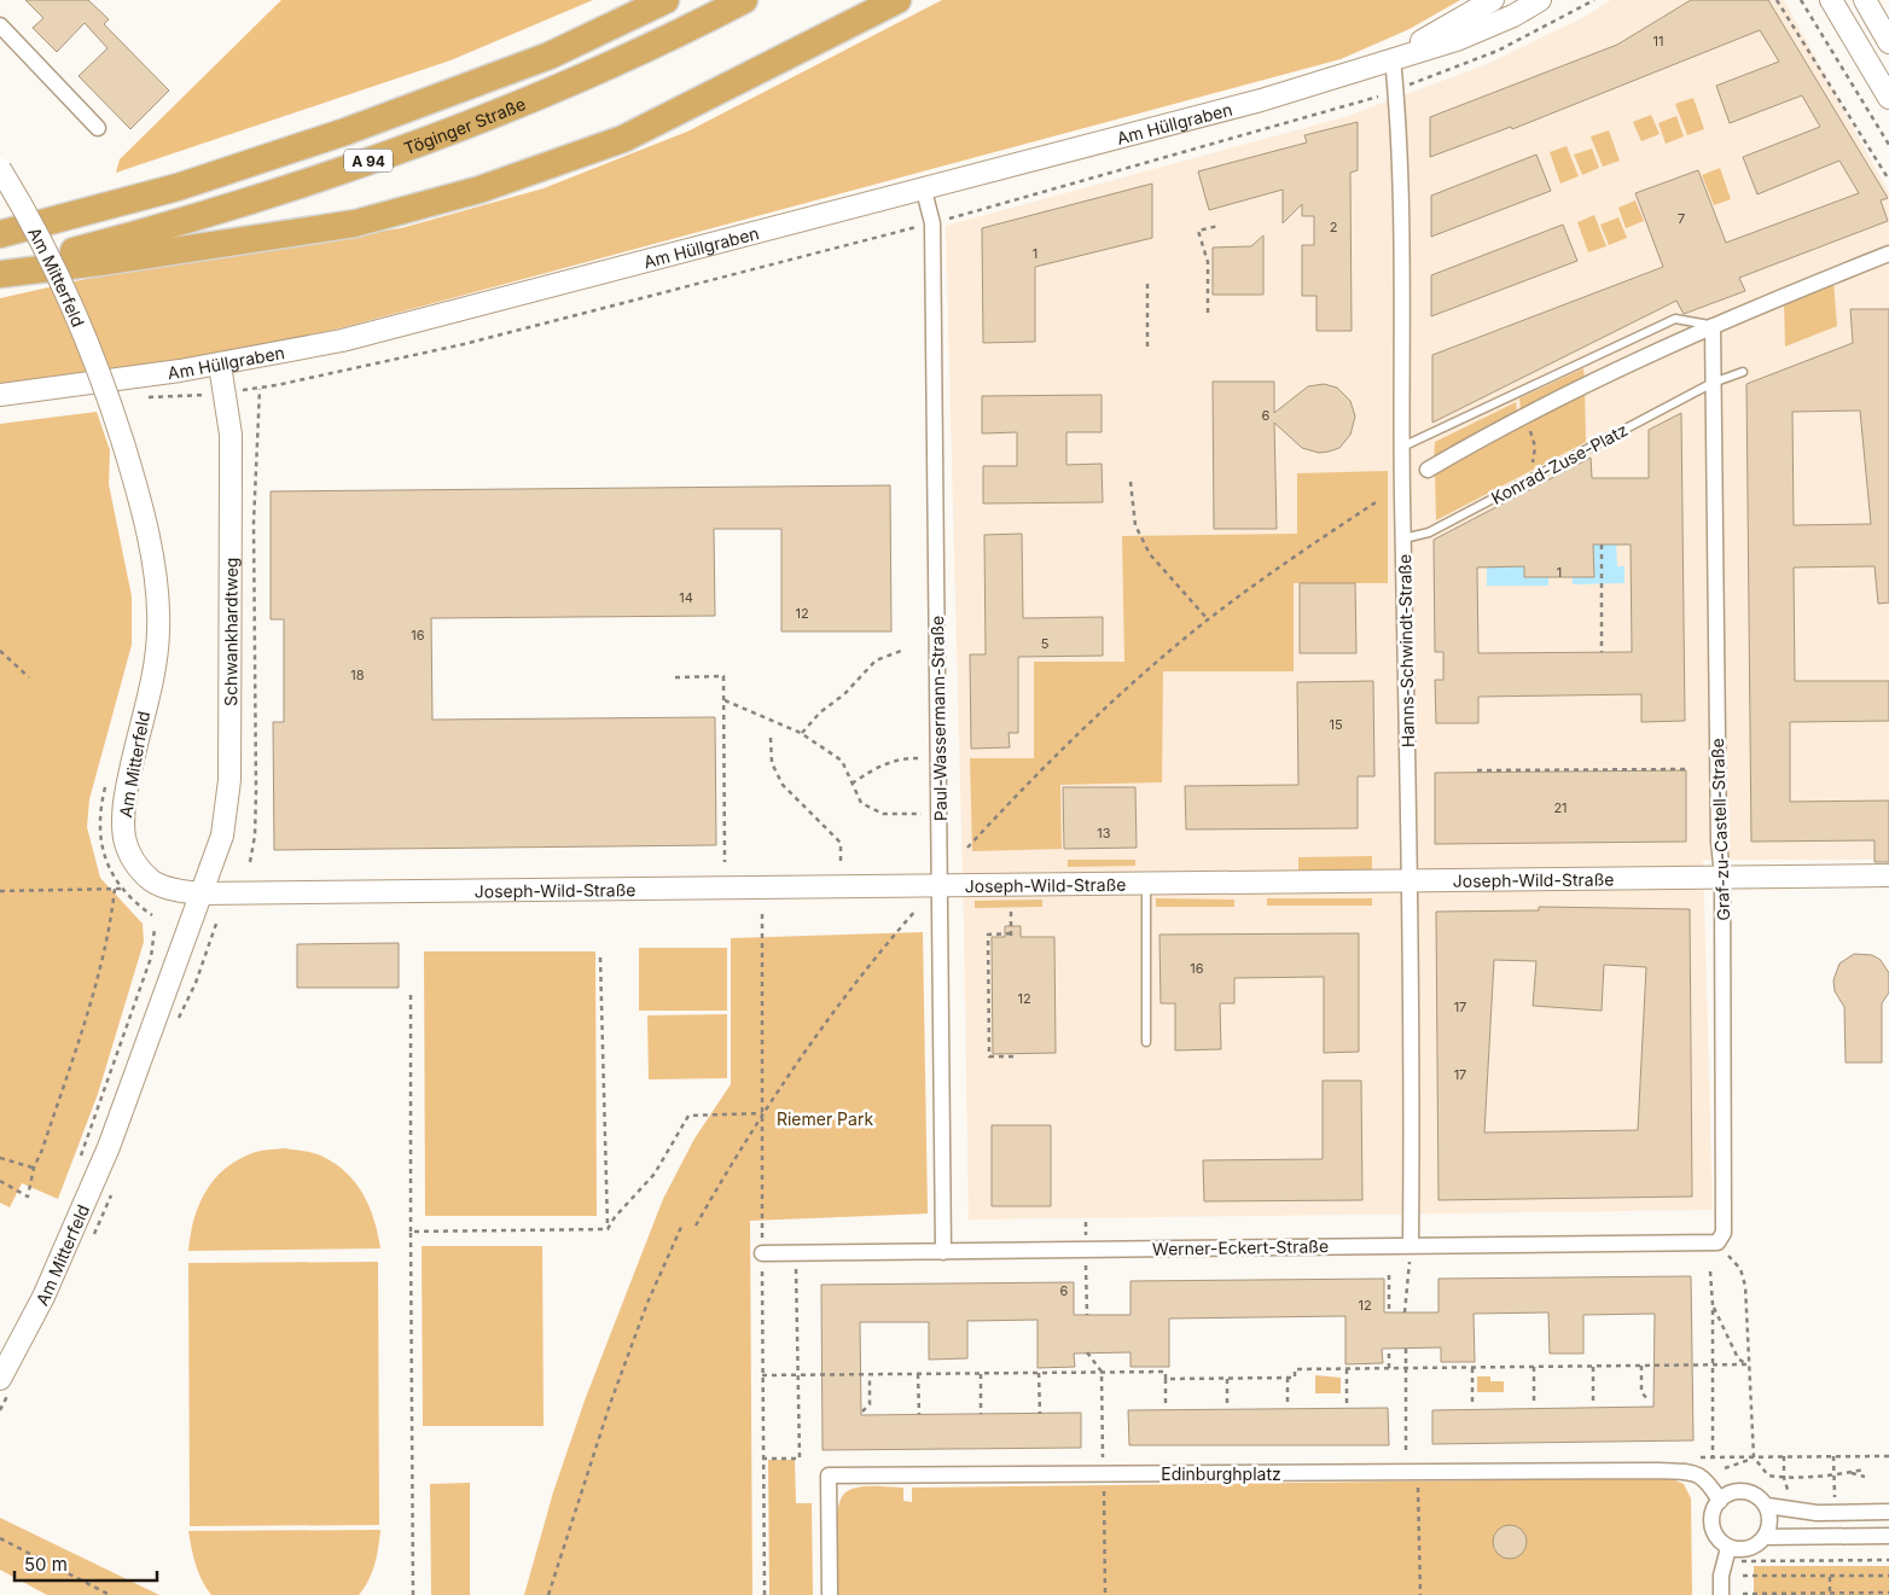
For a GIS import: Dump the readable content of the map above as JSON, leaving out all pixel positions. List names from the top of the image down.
{
  "streets": {
    "highway": ["Töginger Straße", "A 94"],
    "street": [
      "Am Hüllgraben",
      "Am Mitterfeld",
      "Schwankhardtweg",
      "Hanns-Schwindt-Straße",
      "Paul-Wassermann-Straße",
      "Graf-zu-Castell-Straße",
      "Joseph-Wild-Straße",
      "Werner-Eckert-Straße",
      "Edinburghplatz"
    ],
    "lane": ["Konrad-Zuse-Platz"]
  },
  "crossings": [
    ["Am Hüllgraben", "Schwankhardtweg"],
    ["Am Hüllgraben", "Hanns-Schwindt-Straße"],
    ["Am Hüllgraben", "Paul-Wassermann-Straße"],
    ["Am Mitterfeld", "Schwankhardtweg"],
    ["Am Mitterfeld", "Joseph-Wild-Straße"],
    ["Konrad-Zuse-Platz", "Hanns-Schwindt-Straße"],
    ["Konrad-Zuse-Platz", "Graf-zu-Castell-Straße"],
    ["Schwankhardtweg", "Joseph-Wild-Straße"],
    ["Hanns-Schwindt-Straße", "Joseph-Wild-Straße"],
    ["Hanns-Schwindt-Straße", "Werner-Eckert-Straße"],
    ["Paul-Wassermann-Straße", "Joseph-Wild-Straße"],
    ["Paul-Wassermann-Straße", "Werner-Eckert-Straße"],
    ["Graf-zu-Castell-Straße", "Joseph-Wild-Straße"],
    ["Graf-zu-Castell-Straße", "Werner-Eckert-Straße"]
  ],
  "parks": ["Riemer Park"],
  "house_numbers": [
    "11",
    "7",
    "2",
    "1",
    "6",
    "1",
    "14",
    "12",
    "16",
    "5",
    "18",
    "15",
    "21",
    "13",
    "16",
    "12",
    "17",
    "17",
    "6",
    "12"
  ],
  "scale_bar": "50 m"
}
